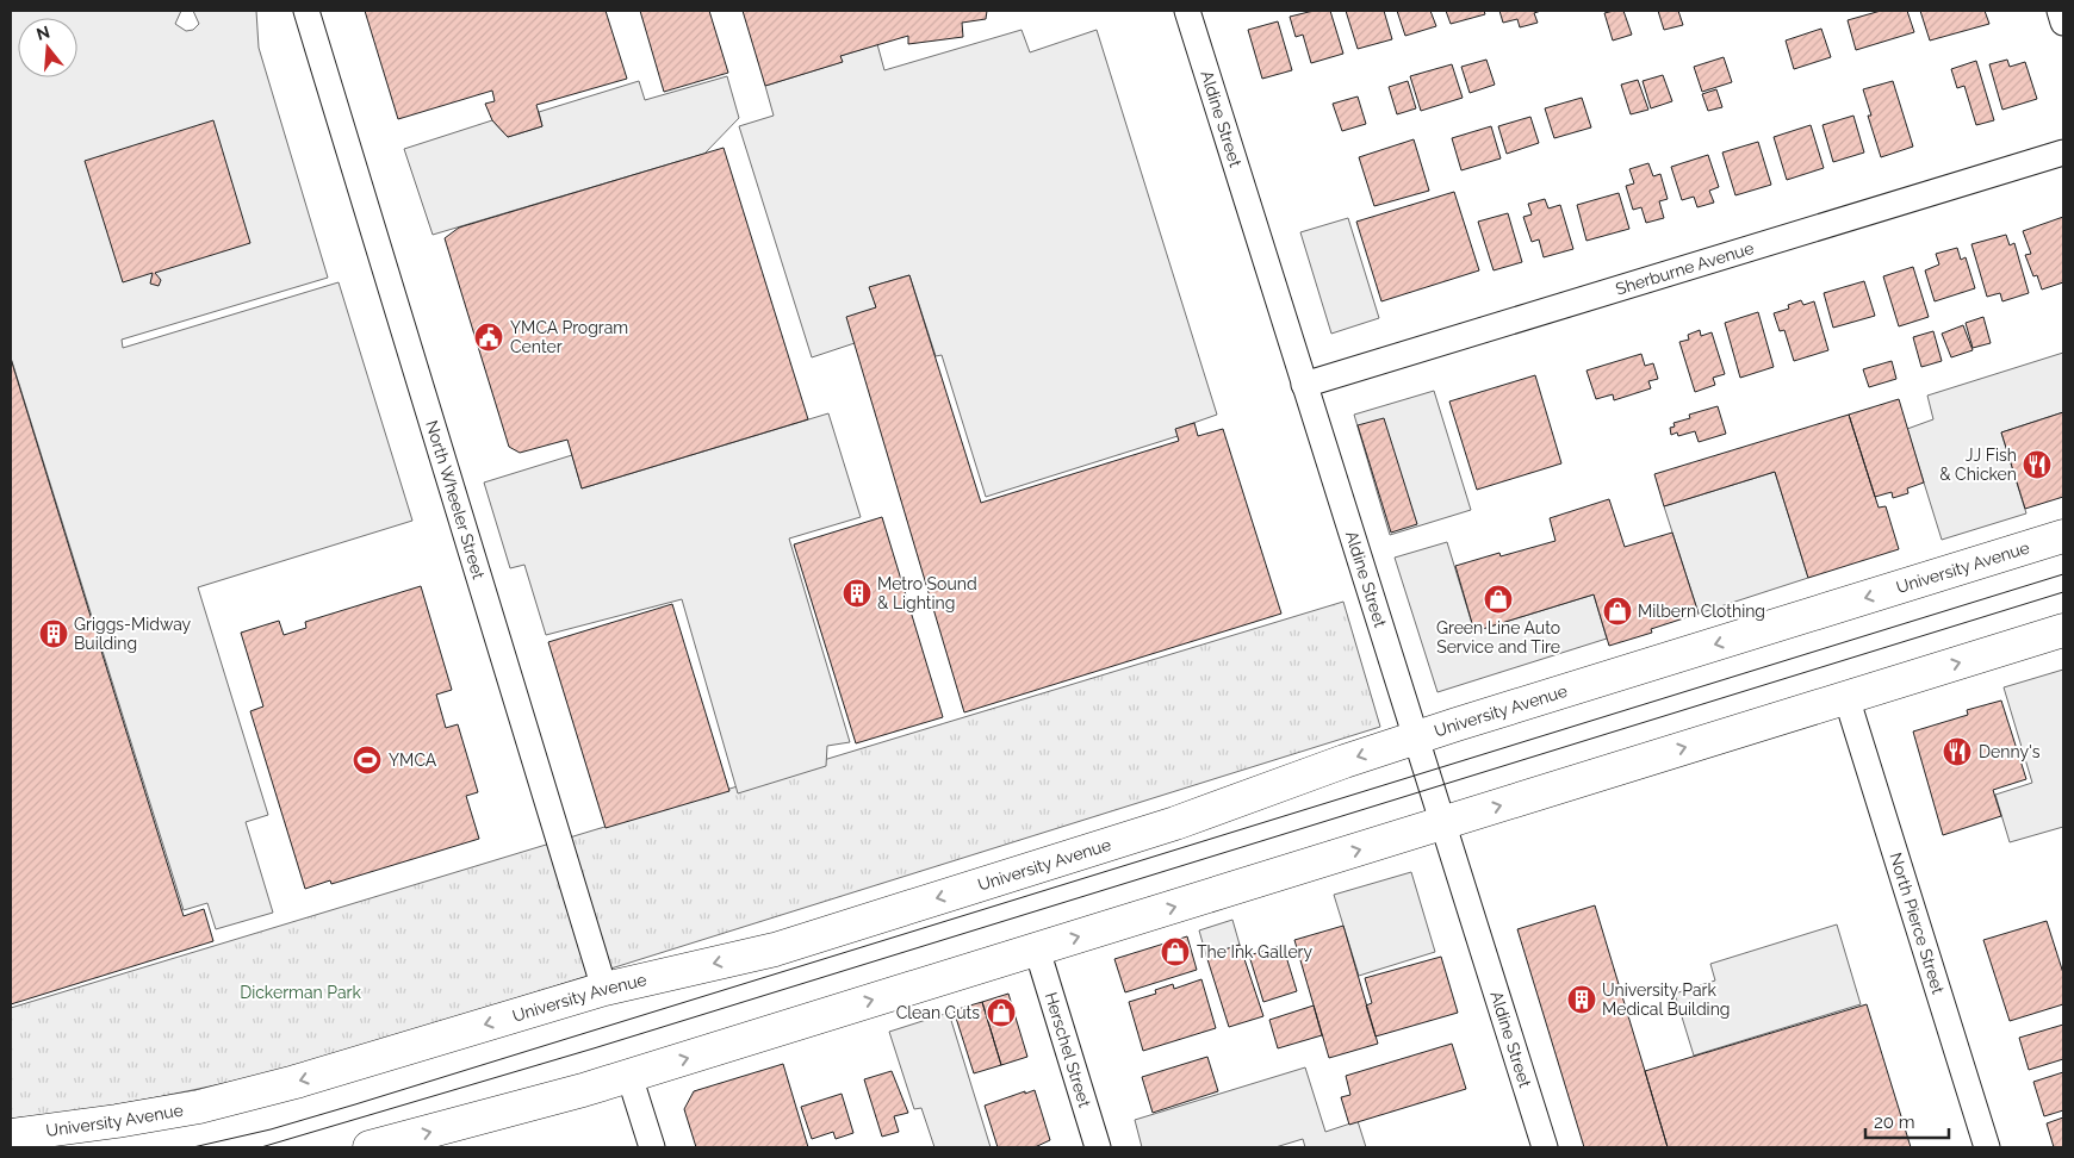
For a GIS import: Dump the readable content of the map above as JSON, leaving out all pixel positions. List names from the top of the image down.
{
  "streets": {
    "main road": ["University Avenue"],
    "street": [
      "Aldine Street",
      "Sherburne Avenue",
      "North Wheeler Street",
      "North Pierce Street",
      "Herschel Street"
    ]
  },
  "crossings": [
    ["Aldine Street", "Sherburne Avenue"],
    ["Aldine Street", "University Avenue"],
    ["North Wheeler Street", "University Avenue"]
  ],
  "parks": ["Dickerman Park"],
  "places": {
    "public building": ["YMCA Program Center"],
    "restaurant": ["JJ Fish & Chicken", "Denny's"],
    "building": ["Metro Sound & Lighting", "Griggs-Midway Building", "University Park Medical Building"],
    "shop": [
      "Green Line Auto Service and Tire",
      "Milbern Clothing",
      "The Ink Gallery",
      "Clean Cuts"
    ],
    "sports": ["YMCA"]
  },
  "scale_bar": "20 m",
  "north": "top"
}
